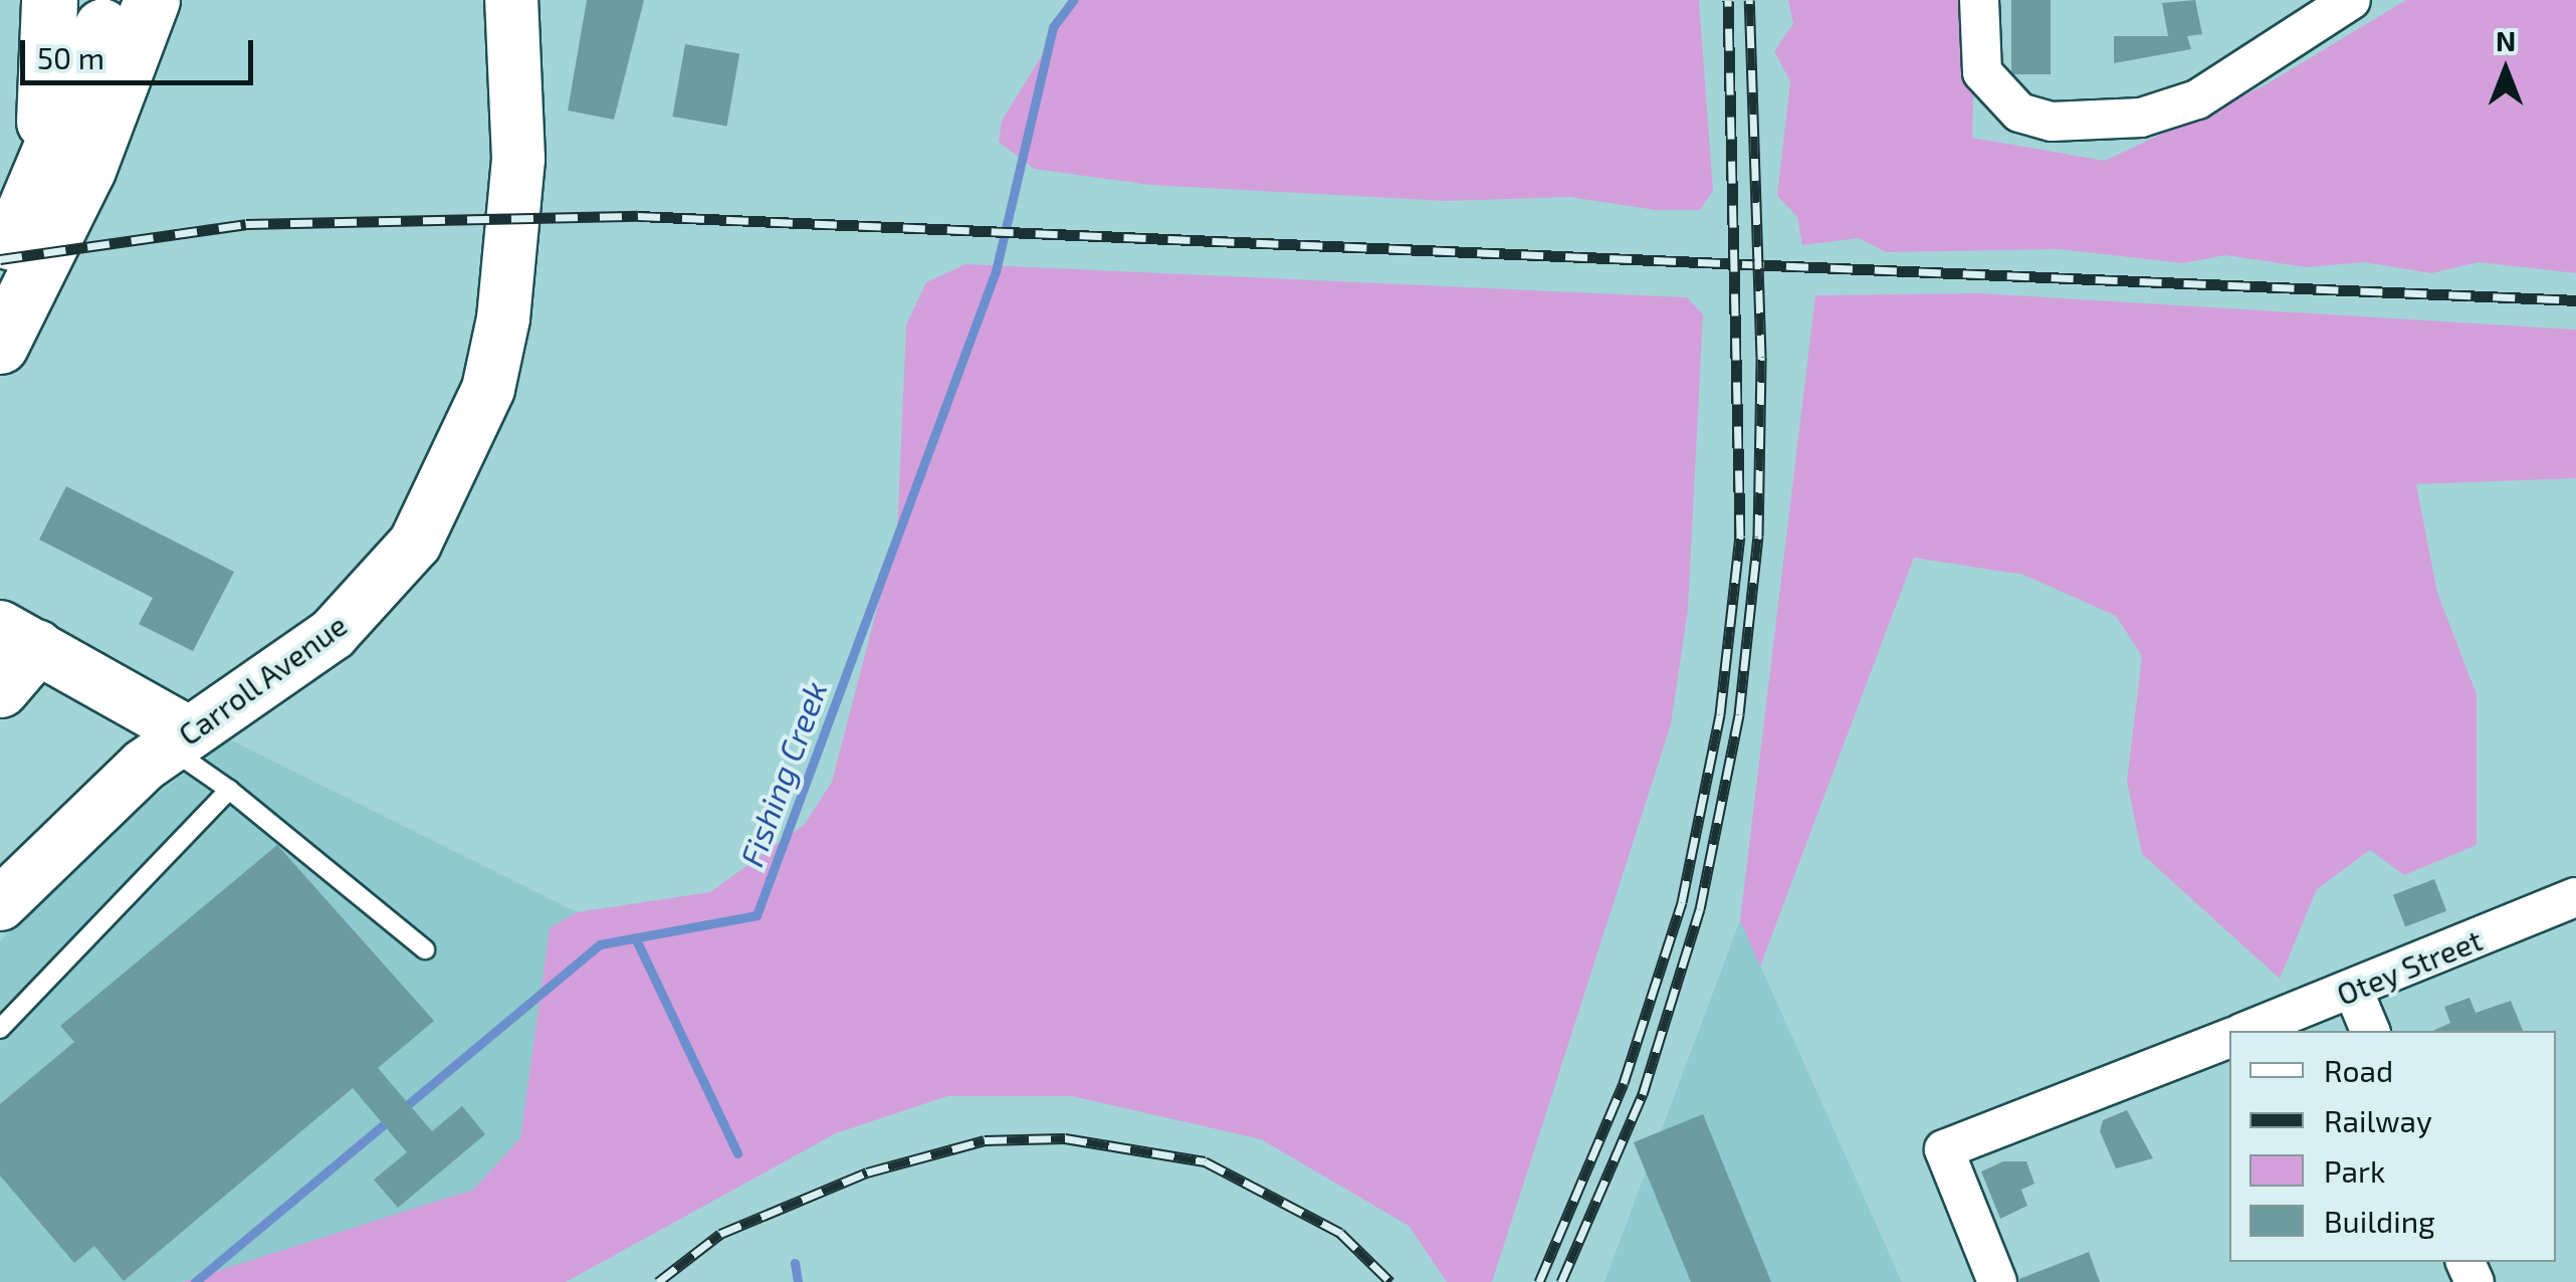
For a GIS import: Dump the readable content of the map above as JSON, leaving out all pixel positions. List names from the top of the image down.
{
  "streets": {
    "street": ["Carroll Avenue", "Otey Street"]
  },
  "water": ["Fishing Creek"],
  "legend": [
    "Road",
    "Railway",
    "Park",
    "Building"
  ],
  "scale_bar": "50 m",
  "north": "top"
}
